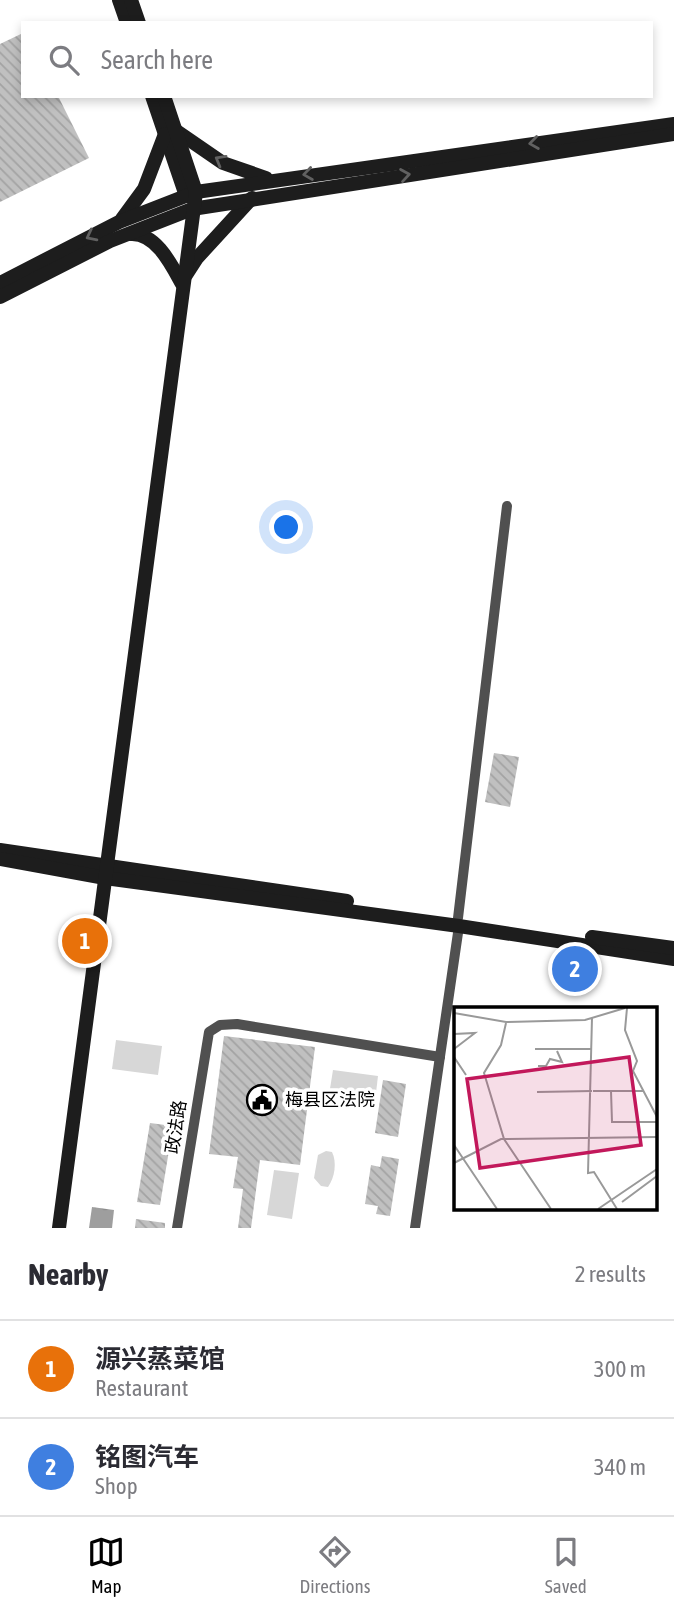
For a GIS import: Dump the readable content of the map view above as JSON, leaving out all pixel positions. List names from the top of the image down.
{
  "streets": {
    "street": ["政法路"]
  },
  "places": {
    "public building": ["梅县区法院"]
  },
  "page": {
    "search": "Search here",
    "pins": ["1", "2"],
    "heading": ["Nearby", "2 results"],
    "list": [
      {
        "mark": "1",
        "name": "源兴蒸菜馆",
        "note": "Restaurant",
        "value": "300 m"
      },
      {
        "mark": "2",
        "name": "铭图汽车",
        "note": "Shop",
        "value": "340 m"
      }
    ],
    "nav": ["Map", "Directions", "Saved"]
  }
}
